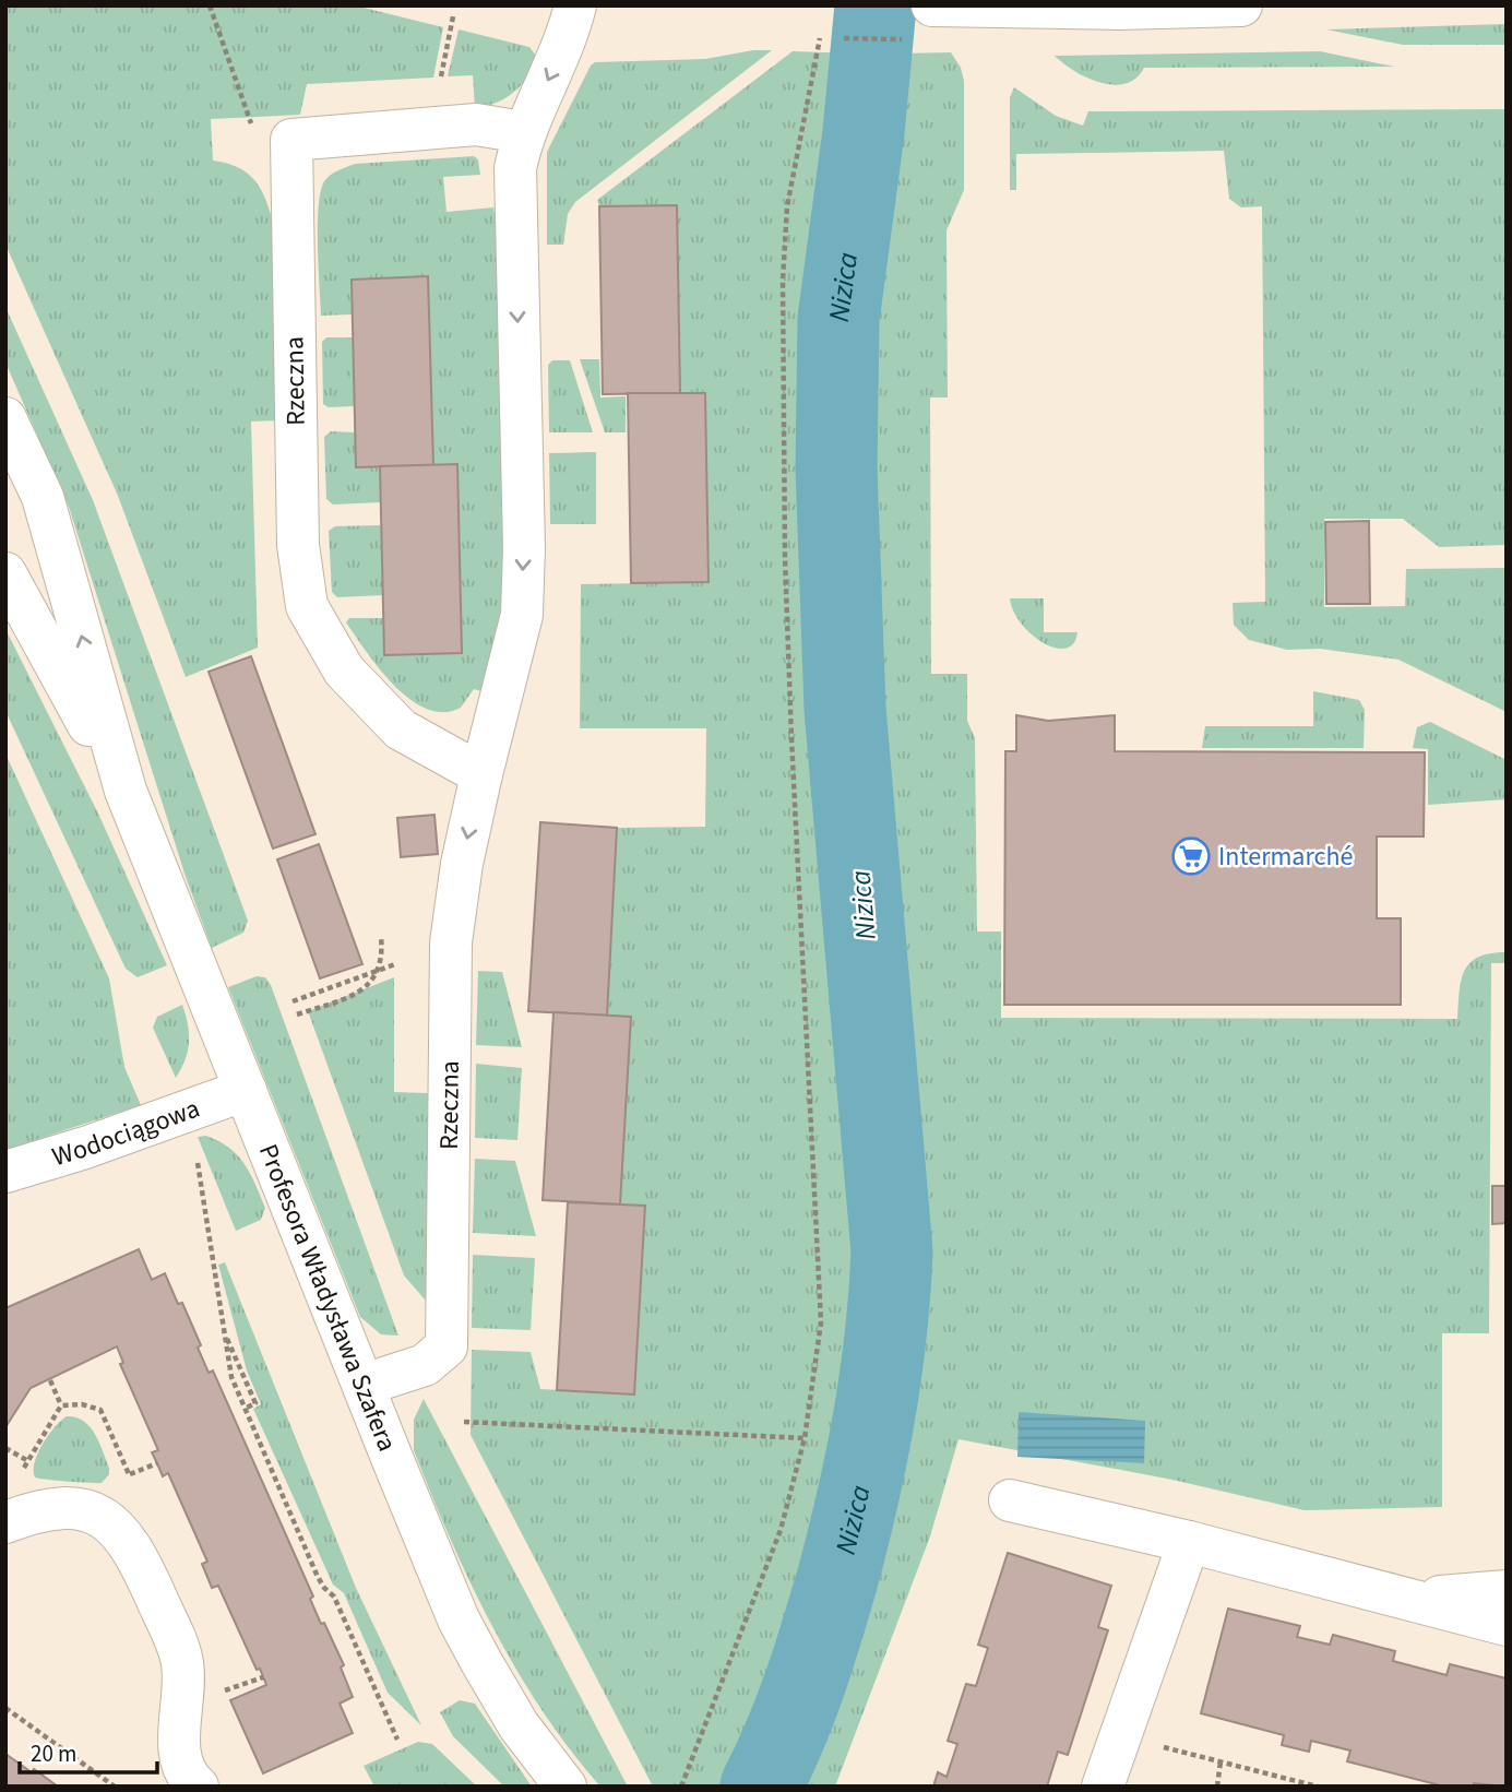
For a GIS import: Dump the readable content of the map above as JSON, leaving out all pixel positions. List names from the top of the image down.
{
  "streets": {
    "street": ["Rzeczna", "Wodociągowa", "Profesora Władysława Szafera"]
  },
  "crossings": [
    ["Rzeczna", "Profesora Władysława Szafera"],
    ["Wodociągowa", "Profesora Władysława Szafera"]
  ],
  "one_way": ["Rzeczna"],
  "water": ["Nizica"],
  "places": {
    "supermarket": ["Intermarché"]
  },
  "scale_bar": "20 m"
}
